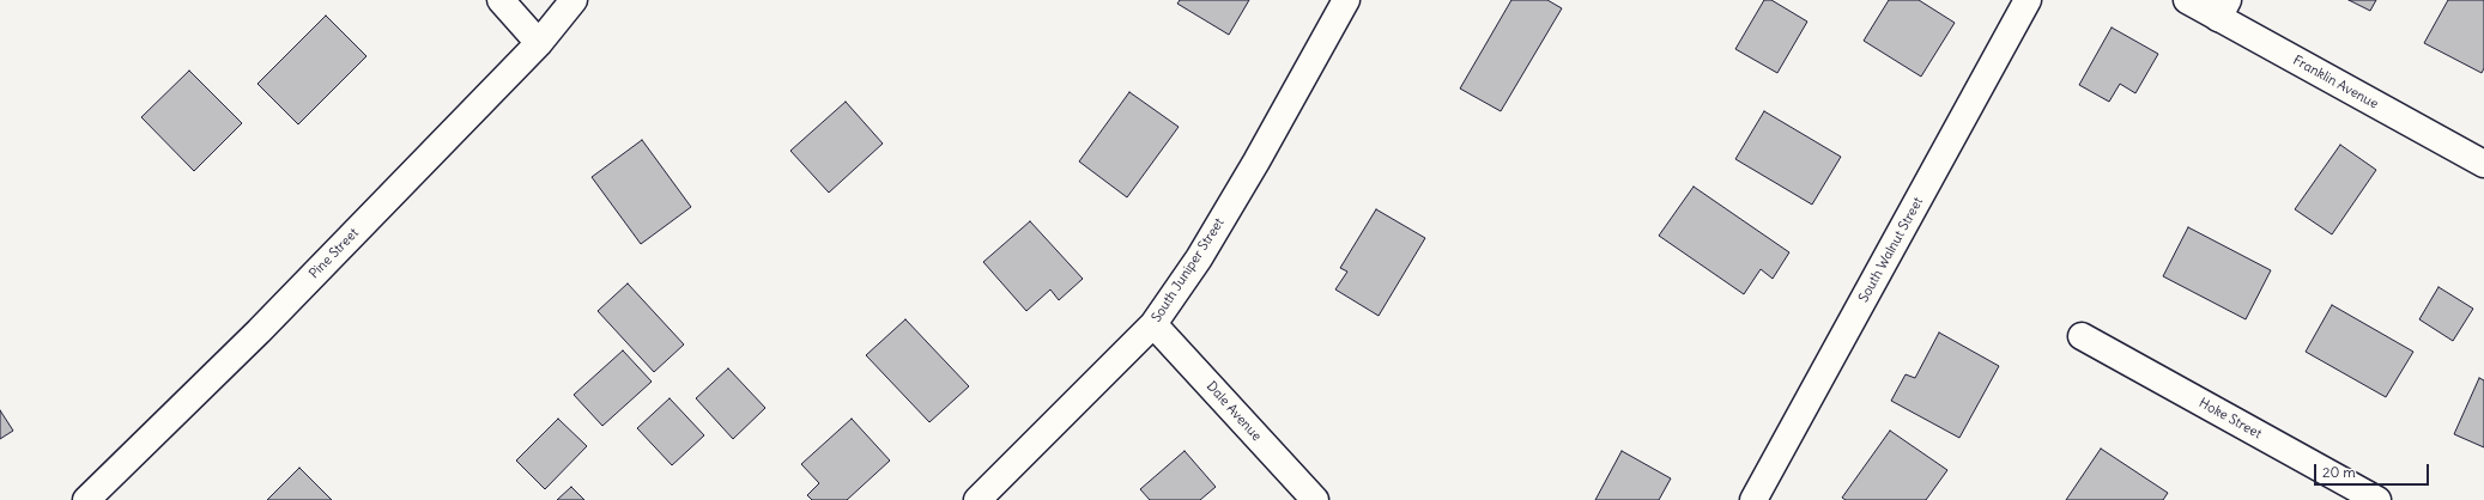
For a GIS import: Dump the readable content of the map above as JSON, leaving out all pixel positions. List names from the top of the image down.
{
  "streets": {
    "street": [
      "Franklin Avenue",
      "South Walnut Street",
      "Pine Street",
      "South Juniper Street",
      "Dale Avenue",
      "Hoke Street"
    ]
  },
  "crossings": [
    ["South Juniper Street", "Dale Avenue"]
  ],
  "scale_bar": "20 m"
}
